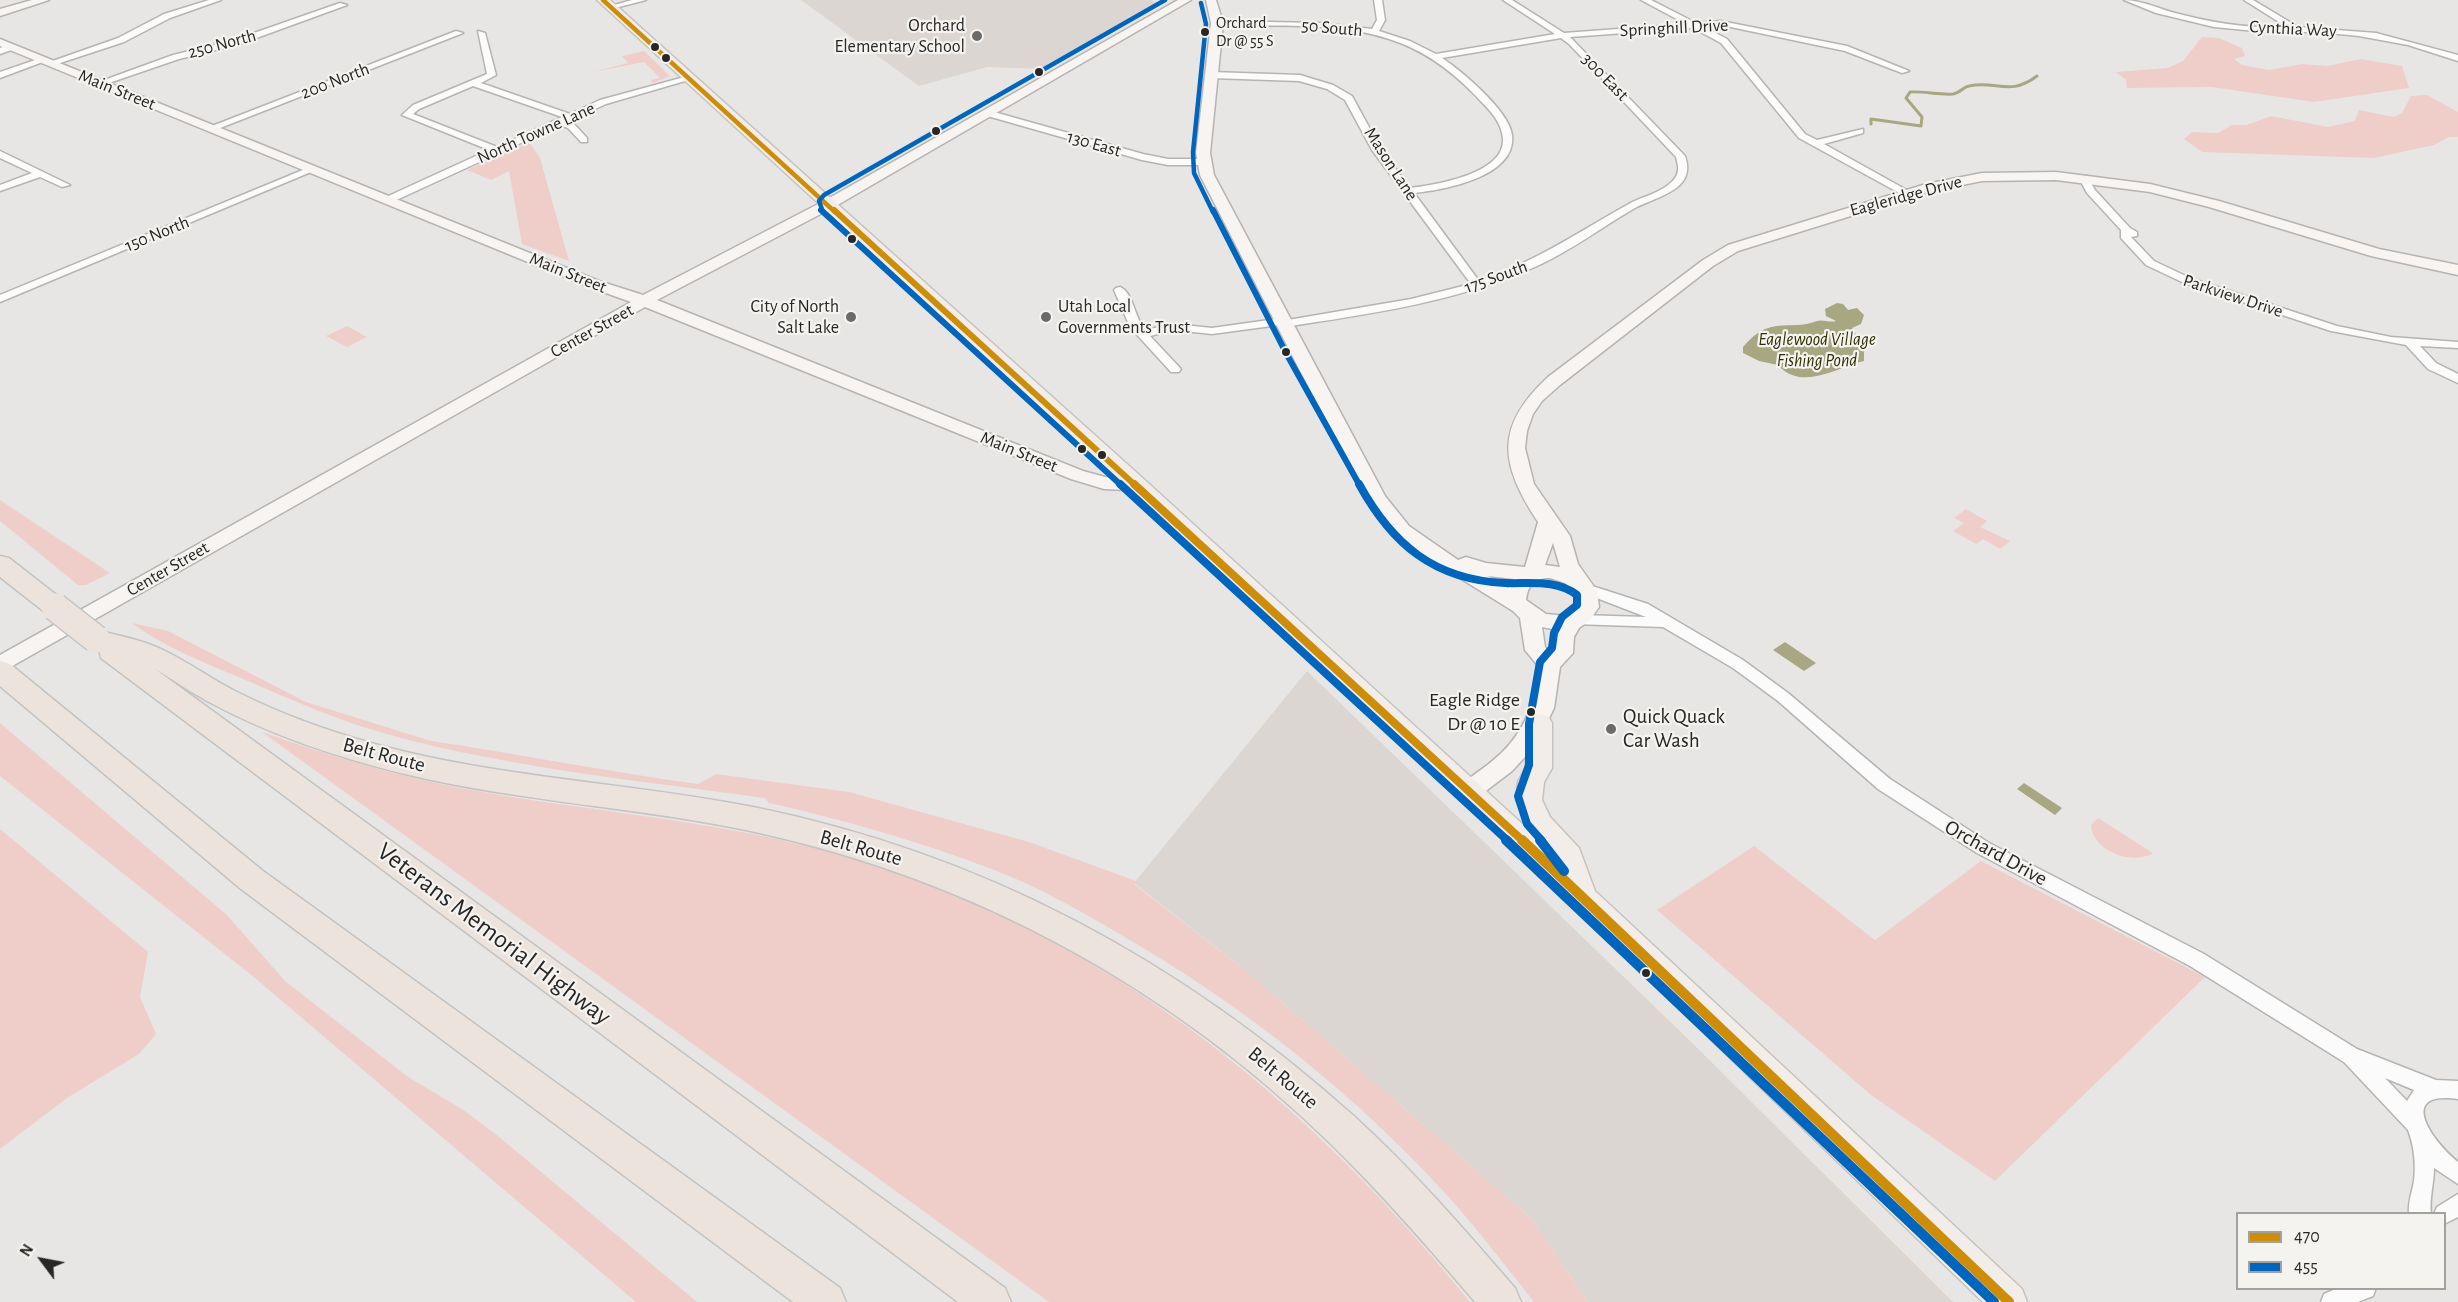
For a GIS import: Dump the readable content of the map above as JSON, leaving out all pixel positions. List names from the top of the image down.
{
  "streets": {
    "highway": ["Belt Route", "Veterans Memorial Highway"],
    "main road": ["Main Street", "Eagleridge Drive", "Center Street"],
    "street": [
      "50 South",
      "Springhill Drive",
      "Cynthia Way",
      "250 North",
      "300 East",
      "200 North",
      "North Towne Lane",
      "130 East",
      "Mason Lane",
      "150 North",
      "175 South",
      "Parkview Drive",
      "Orchard Drive"
    ]
  },
  "crossings": [
    ["50 South", "Springhill Drive"],
    ["Springhill Drive", "300 East"],
    ["250 North", "Main Street"],
    ["300 East", "175 South"],
    ["200 North", "Main Street"],
    ["Main Street", "North Towne Lane"],
    ["Main Street", "150 North"],
    ["Main Street", "Center Street"],
    ["130 East", "Center Street"],
    ["Mason Lane", "175 South"],
    ["Eagleridge Drive", "Parkview Drive"],
    ["Eagleridge Drive", "Orchard Drive"],
    ["Belt Route", "Veterans Memorial Highway"]
  ],
  "water": ["Eaglewood Village Fishing Pond"],
  "places": [
    "Orchard Dr @ 55 S",
    "Orchard Elementary School",
    "City of North Salt Lake",
    "Utah Local Governments Trust",
    "Eagle Ridge Dr @ 10 E",
    "Quick Quack Car Wash"
  ],
  "lines": ["transit line 470", "transit line 455"],
  "legend": ["470", "455"],
  "north": "top left"
}
